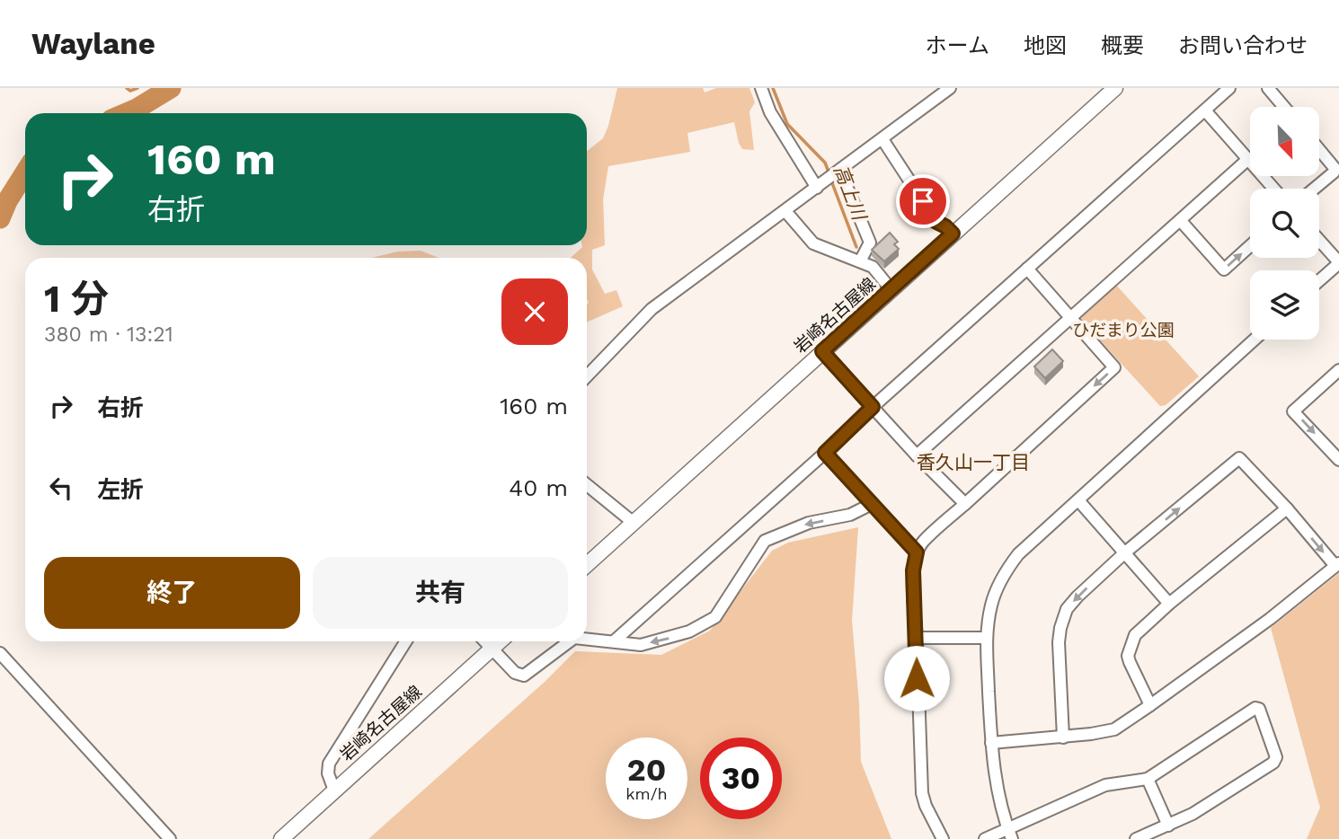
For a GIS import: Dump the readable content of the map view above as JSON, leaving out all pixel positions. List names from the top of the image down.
{
  "streets": {
    "main road": ["岩崎名古屋線"]
  },
  "districts": ["香久山一丁目"],
  "water": ["高上川"],
  "parks": ["ひだまり公園"],
  "north": "bottom right",
  "page": {
    "header": "Waylane",
    "nav": [
      "ホーム",
      "地図",
      "概要",
      "お問い合わせ"
    ],
    "turn": ["160 m", "右折"],
    "heading": ["1 分", "380 m · 13:21"],
    "list": [
      {
        "name": "右折",
        "value": "160 m"
      },
      {
        "name": "左折",
        "value": "40 m"
      }
    ],
    "buttons": ["終了", "共有"],
    "speed": "20 km/h",
    "limit": "30"
  }
}
